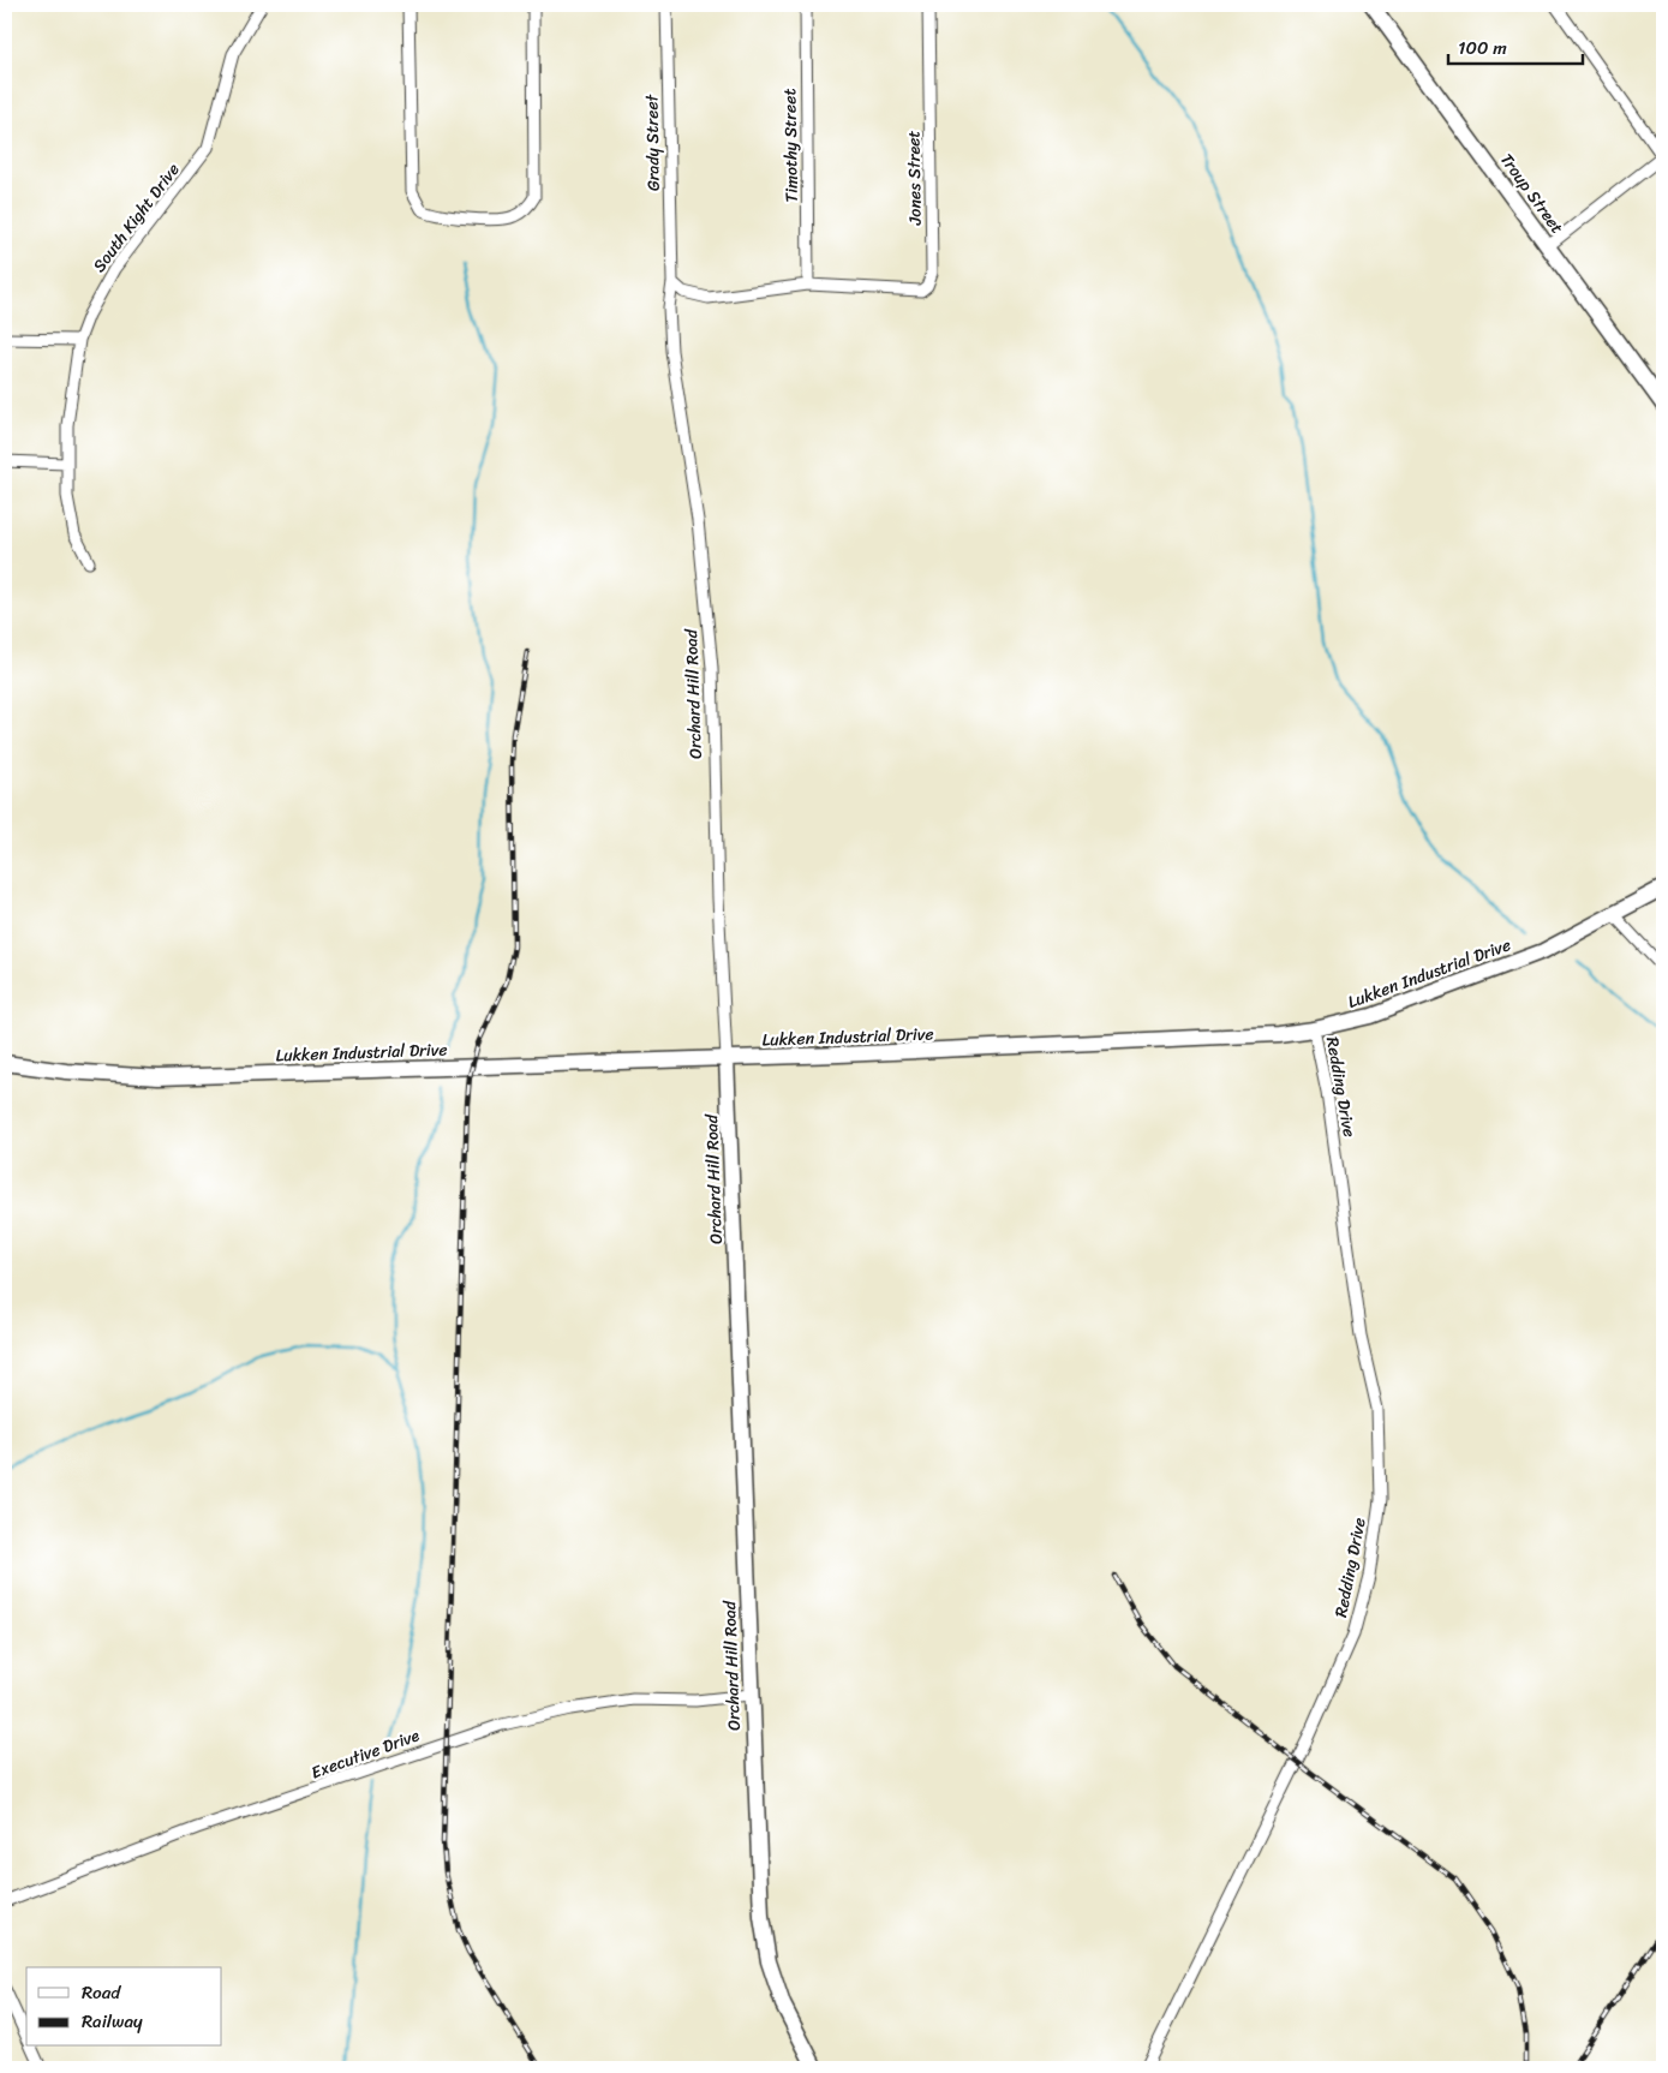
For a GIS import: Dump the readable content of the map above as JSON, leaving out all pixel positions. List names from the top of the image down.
{
  "streets": {
    "main road": ["Troup Street", "Orchard Hill Road", "Lukken Industrial Drive"],
    "street": [
      "Grady Street",
      "Timothy Street",
      "Jones Street",
      "South Kight Drive",
      "Redding Drive",
      "Executive Drive"
    ]
  },
  "crossings": [
    ["Grady Street", "Orchard Hill Road"],
    ["Timothy Street", "Jones Street"],
    ["Orchard Hill Road", "Lukken Industrial Drive"],
    ["Orchard Hill Road", "Executive Drive"],
    ["Lukken Industrial Drive", "Redding Drive"]
  ],
  "legend": ["Road", "Railway"],
  "scale_bar": "100 m"
}
